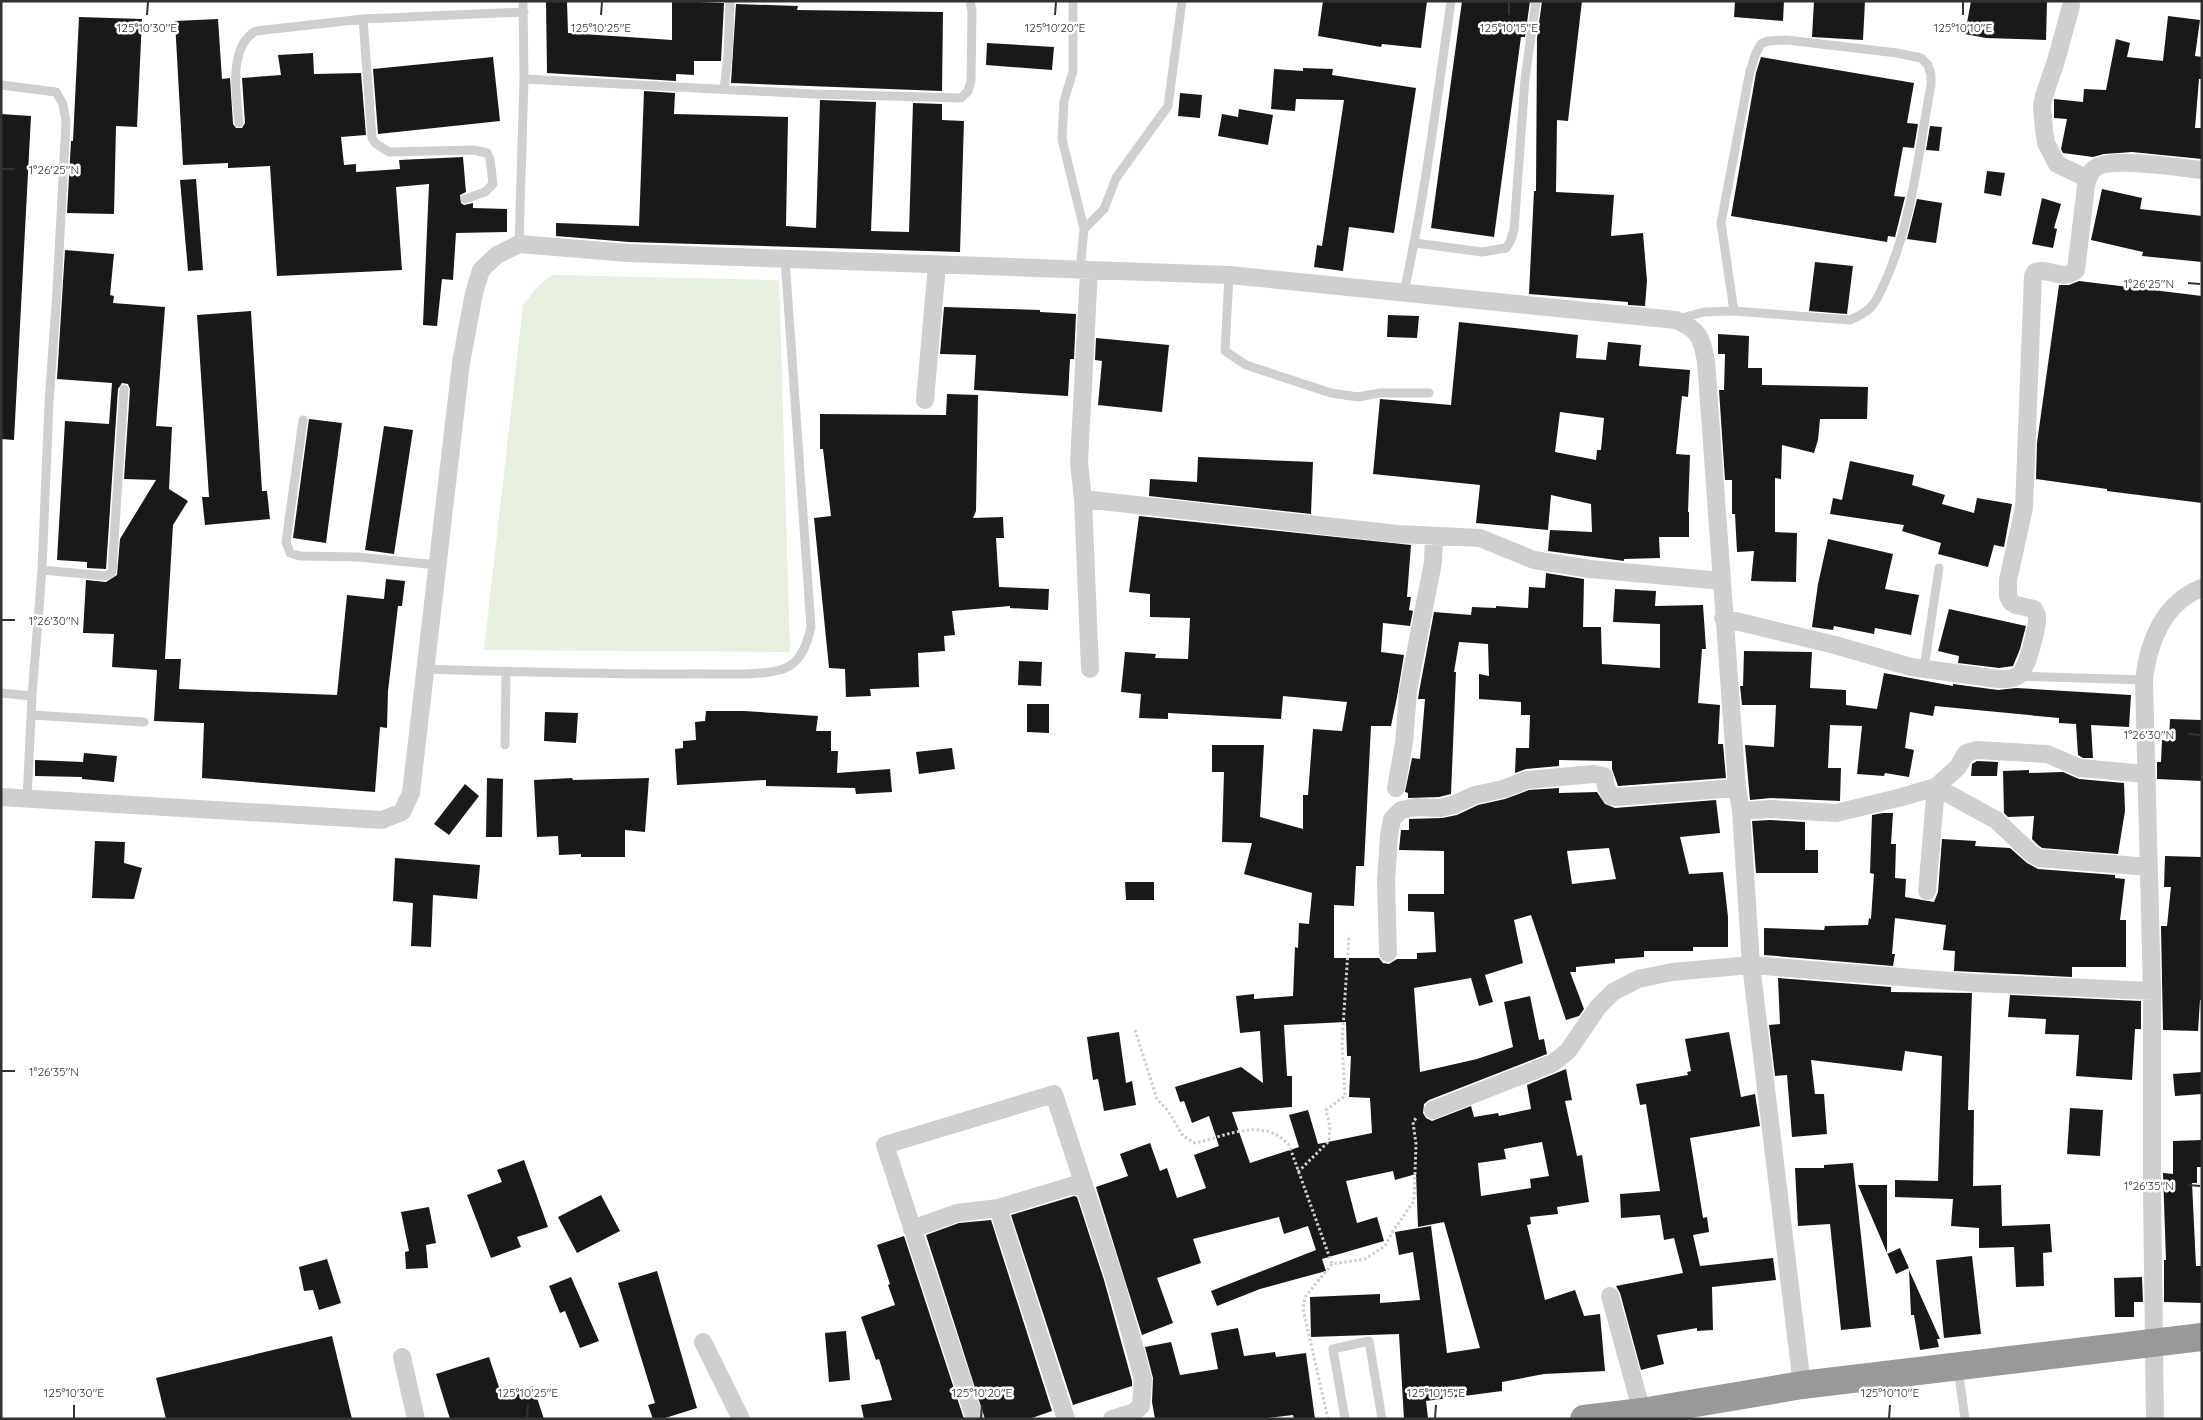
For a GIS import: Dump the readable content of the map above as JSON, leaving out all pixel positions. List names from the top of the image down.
{
  "coordinates": [
    "125°10'30\"E",
    "125°10'25\"E",
    "125°10'20\"E",
    "125°10'15\"E",
    "125°10'10\"E",
    "1°26'25\"N",
    "1°26'30\"N",
    "1°26'35\"N"
  ]
}
